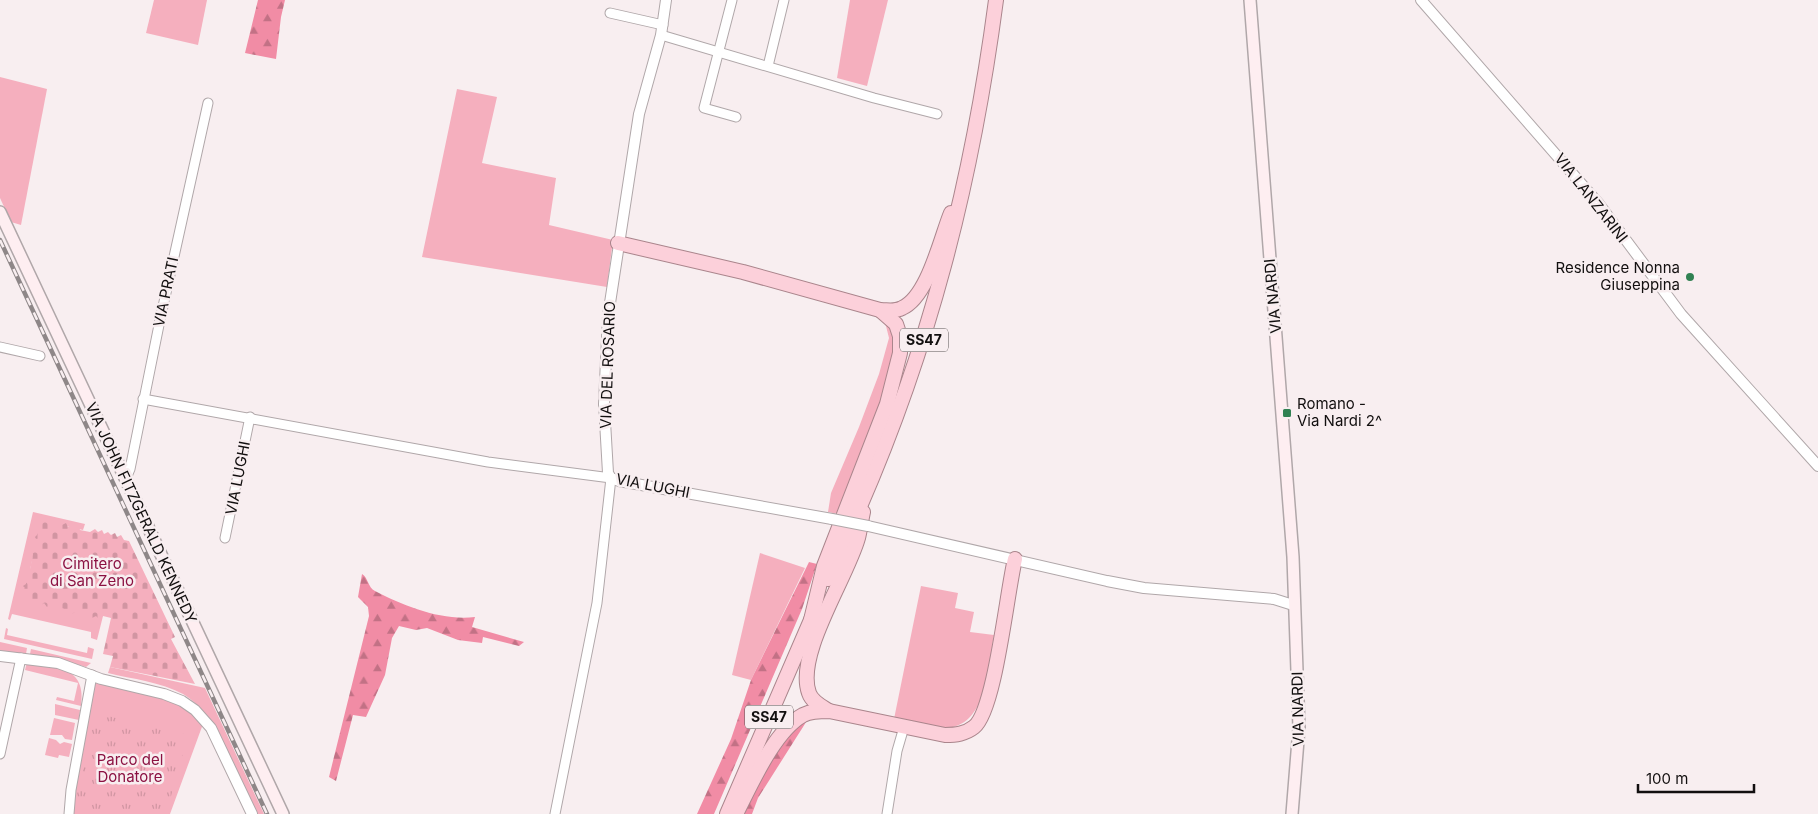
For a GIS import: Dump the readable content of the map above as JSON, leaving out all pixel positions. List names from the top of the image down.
{
  "streets": {
    "highway": ["SS47"],
    "main road": ["VIA NARDI", "VIA JOHN FITZGERALD KENNEDY"],
    "street": [
      "VIA LANZARINI",
      "VIA PRATI",
      "VIA DEL ROSARIO",
      "VIA LUGHI"
    ]
  },
  "crossings": [
    ["VIA PRATI", "VIA LUGHI"],
    ["VIA PRATI", "VIA JOHN FITZGERALD KENNEDY"],
    ["VIA NARDI", "VIA LUGHI"],
    ["VIA DEL ROSARIO", "VIA LUGHI"]
  ],
  "parks": ["Cimitero di San Zeno", "Parco del Donatore"],
  "places": {
    "other": ["Residence Nonna Giuseppina"],
    "transit": ["Romano - Via Nardi 2^"]
  },
  "scale_bar": "100 m"
}
